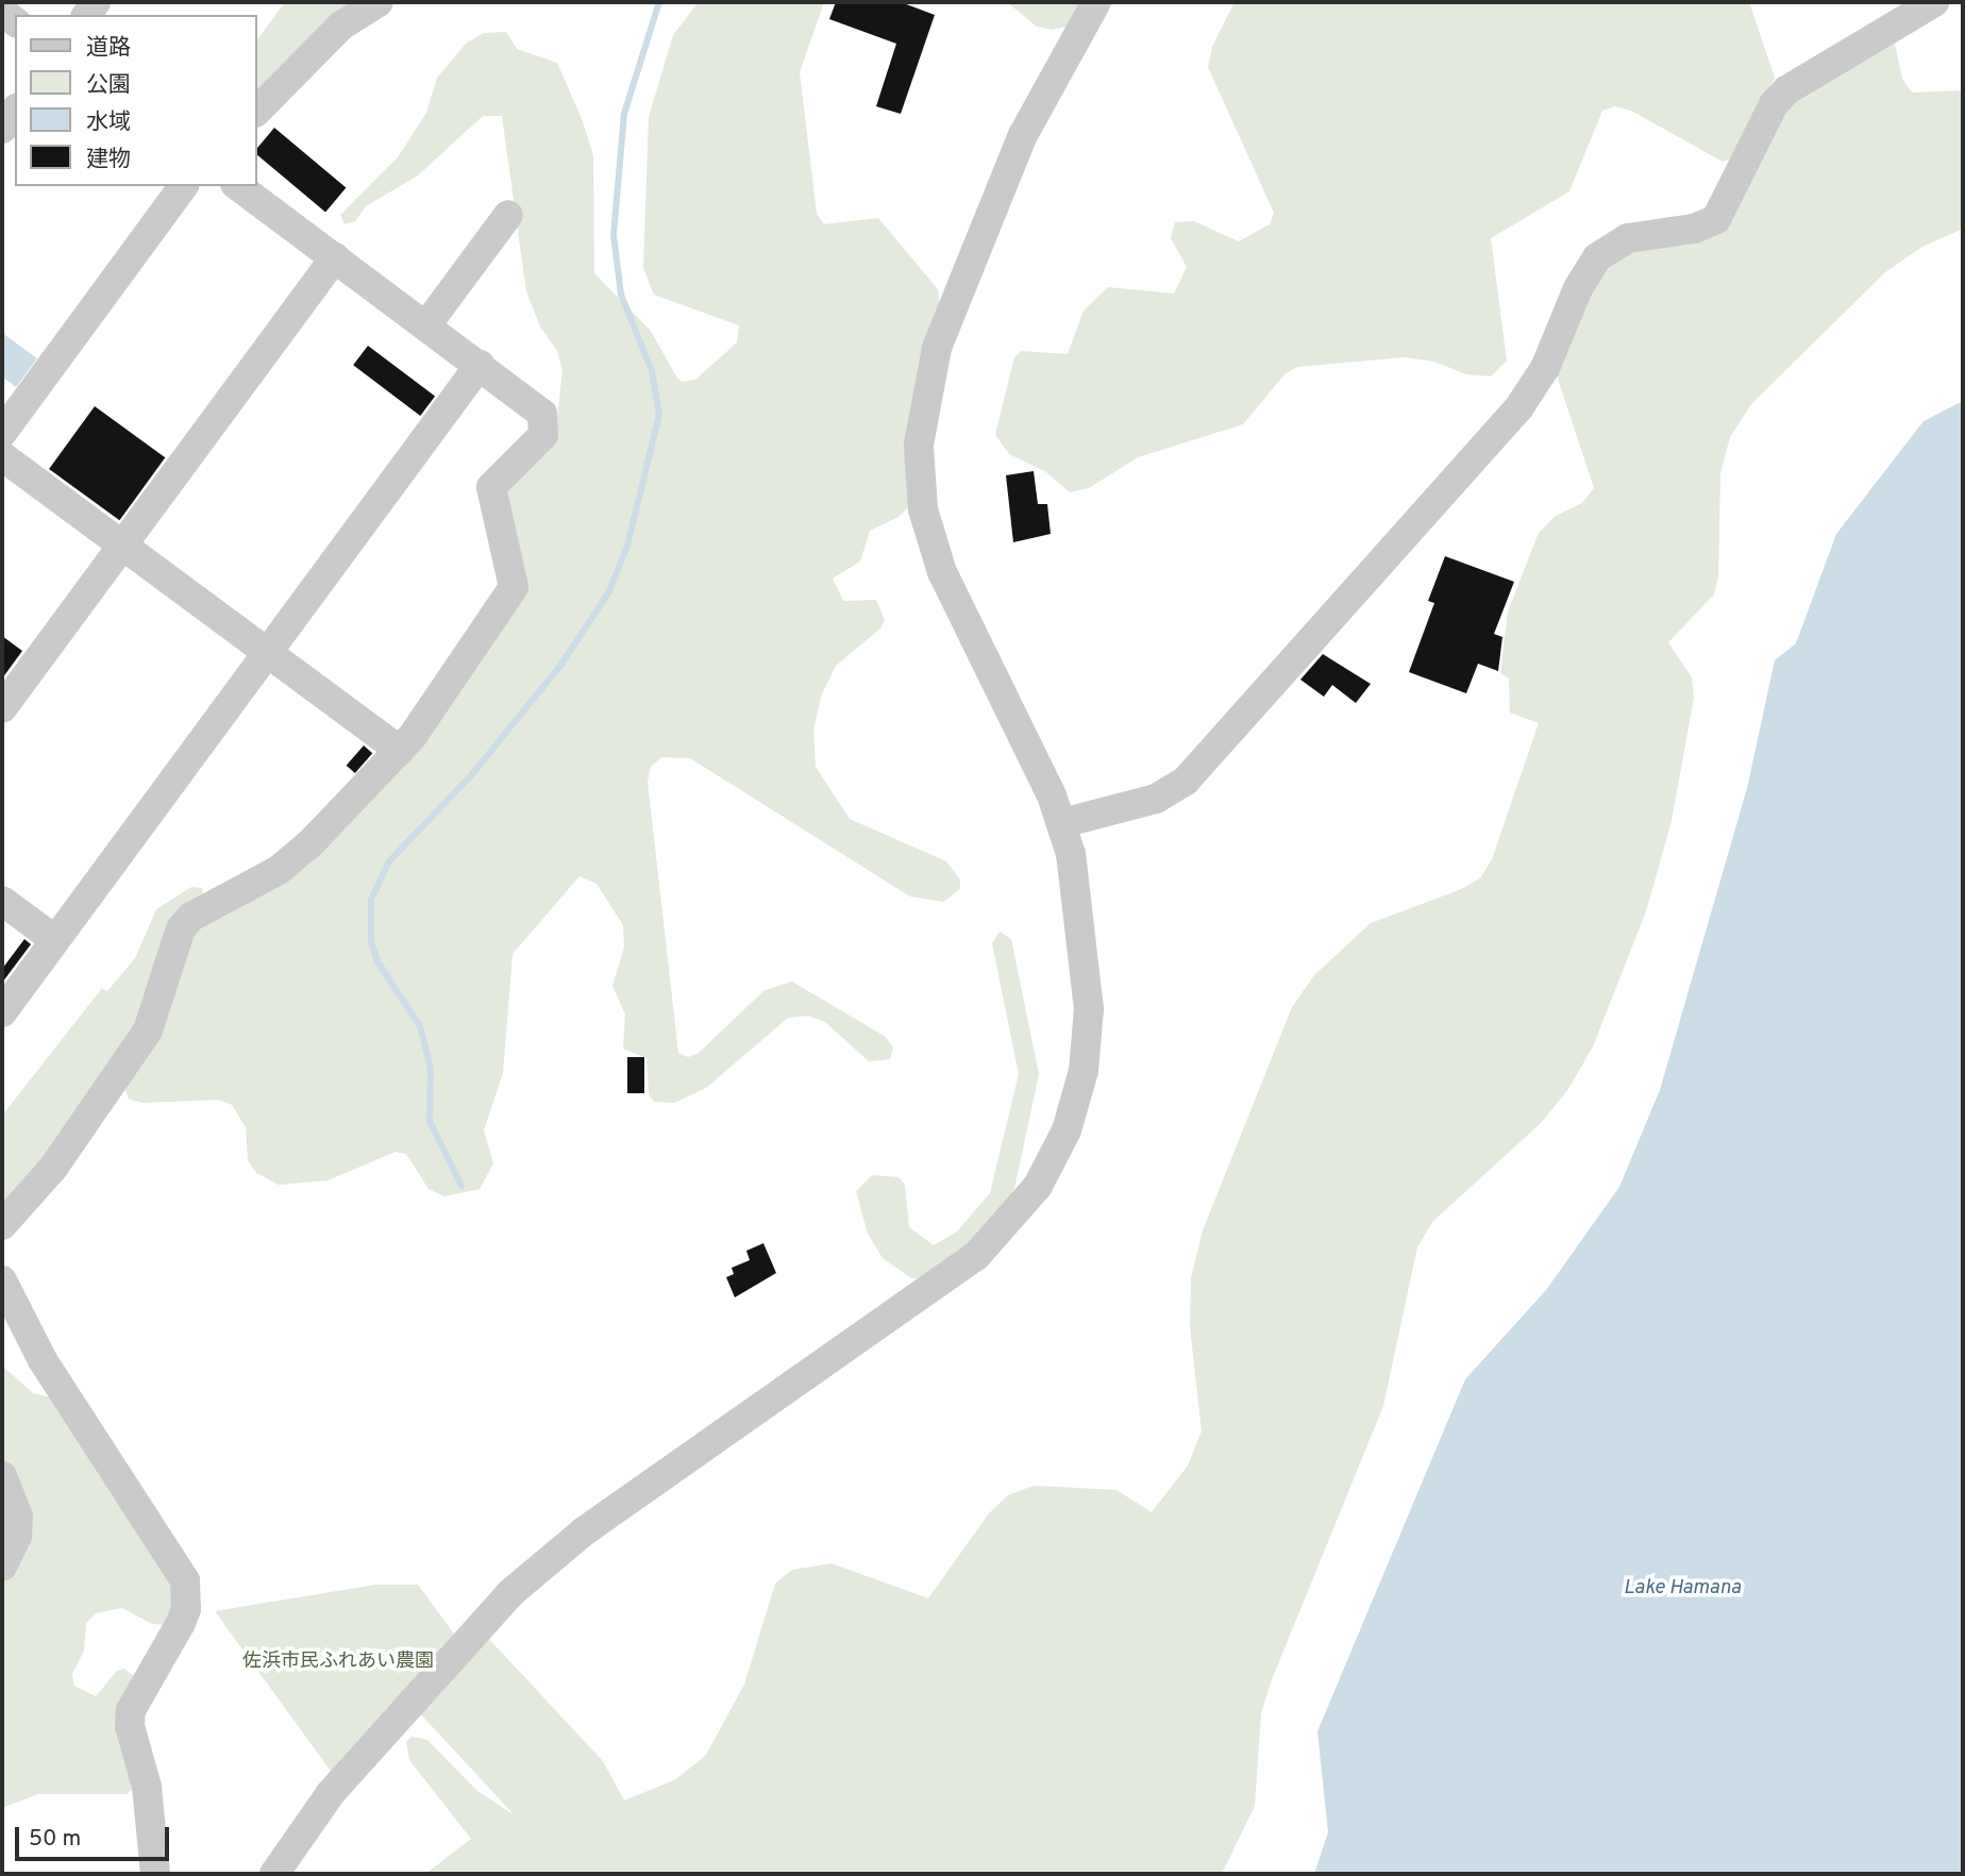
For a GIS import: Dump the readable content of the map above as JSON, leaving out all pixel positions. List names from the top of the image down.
{
  "water": ["Lake Hamana"],
  "parks": ["佐浜市民ふれあい農園"],
  "legend": [
    "道路",
    "公園",
    "水域",
    "建物"
  ],
  "scale_bar": "50 m"
}
